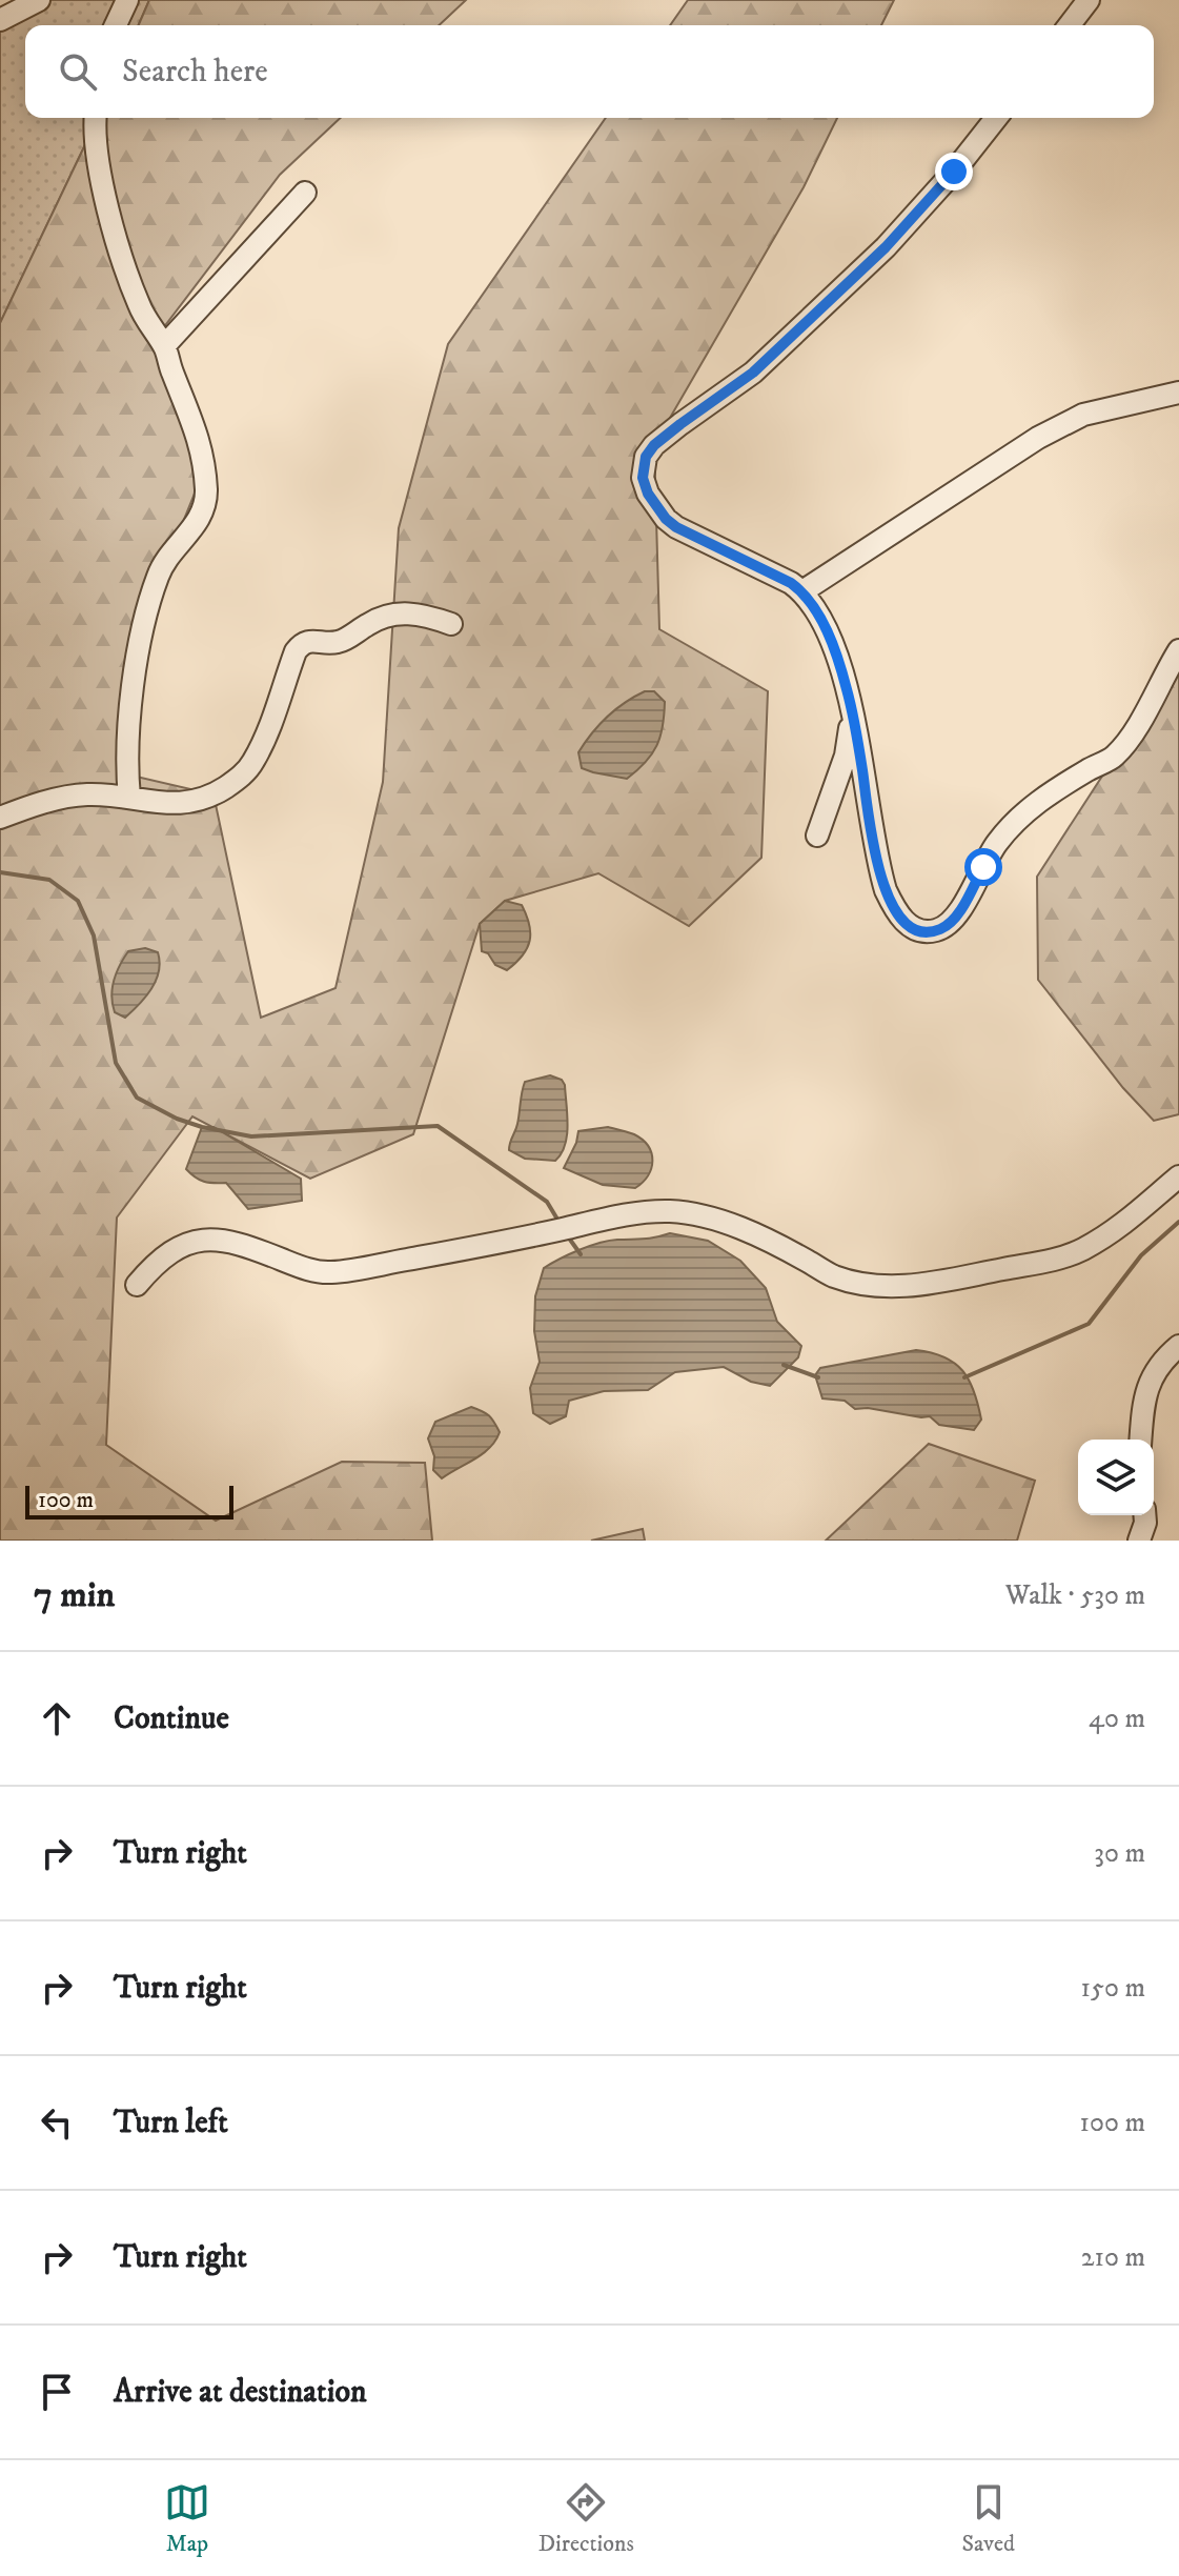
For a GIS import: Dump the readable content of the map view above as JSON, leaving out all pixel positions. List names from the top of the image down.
{
  "scale_bar": "100 m",
  "page": {
    "search": "Search here",
    "scale": "100 m",
    "heading": ["7 min", "Walk · 530 m"],
    "list": [
      ["Continue", "40 m"],
      ["Turn right", "30 m"],
      ["Turn right", "150 m"],
      ["Turn left", "100 m"],
      ["Turn right", "210 m"],
      "Arrive at destination"
    ],
    "nav": ["Map", "Directions", "Saved"]
  }
}
